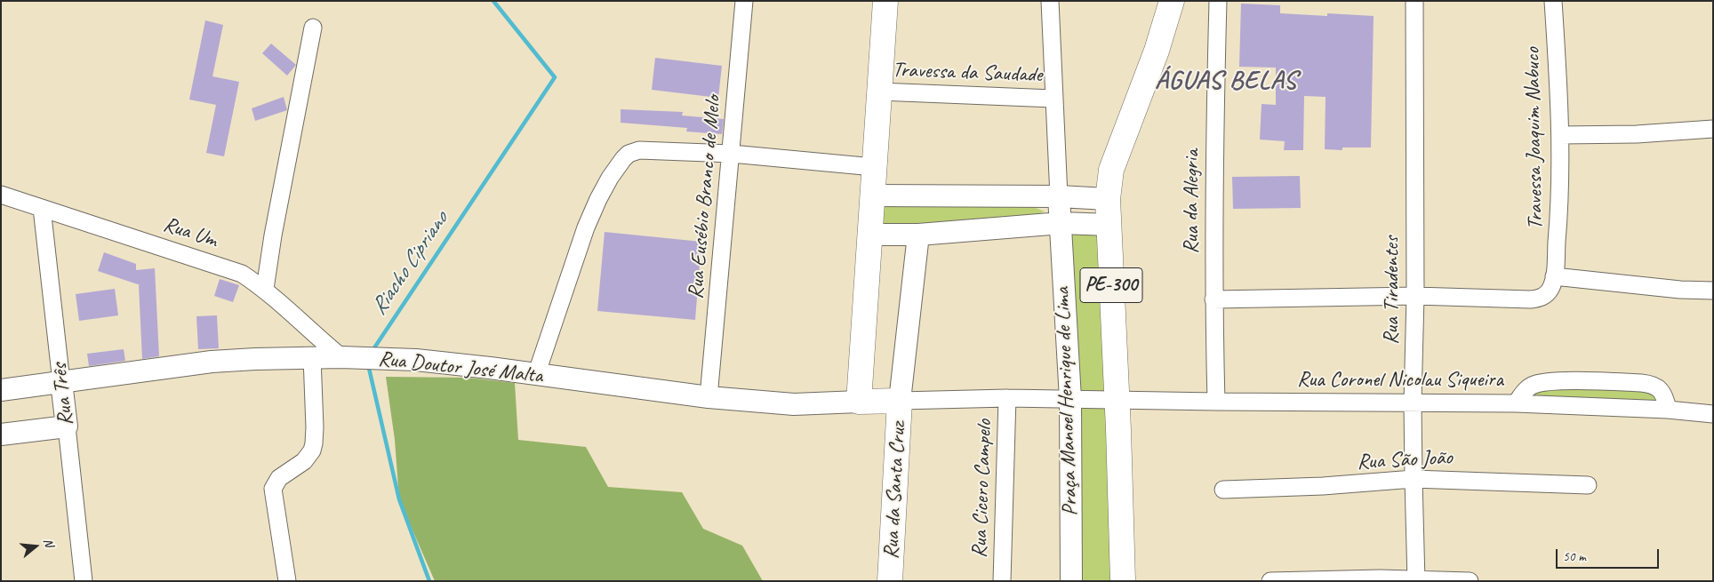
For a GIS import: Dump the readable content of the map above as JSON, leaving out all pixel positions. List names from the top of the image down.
{
  "streets": {
    "main road": ["PE-300", "Rua da Santa Cruz"],
    "street": [
      "Travessa da Saudade",
      "Travessa Joaquim Nabuco",
      "Rua Eusébio Branco de Melo",
      "Rua da Alegria",
      "Rua Um",
      "Rua Tiradentes",
      "Rua Doutor José Malta",
      "Rua Coronel Nicolau Siqueira",
      "Rua Três",
      "Praça Manoel Henrique de Lima",
      "Rua São João",
      "Rua Cicero Campelo"
    ]
  },
  "crossings": [
    ["Rua Eusébio Branco de Melo", "Rua Doutor José Malta"],
    ["Rua da Alegria", "Rua Coronel Nicolau Siqueira"],
    ["Rua Um", "Rua Doutor José Malta"],
    ["Rua Um", "Rua Três"],
    ["PE-300", "Rua Coronel Nicolau Siqueira"],
    ["Rua Tiradentes", "Rua Coronel Nicolau Siqueira"],
    ["Rua Tiradentes", "Rua São João"],
    ["Rua Doutor José Malta", "Rua Três"],
    ["Rua Coronel Nicolau Siqueira", "Praça Manoel Henrique de Lima"],
    ["Rua Coronel Nicolau Siqueira", "Rua Cicero Campelo"],
    ["Rua Coronel Nicolau Siqueira", "Rua da Santa Cruz"]
  ],
  "districts": ["ÁGUAS BELAS"],
  "water": ["Riacho Cipriano"],
  "scale_bar": "50 m",
  "north": "right"
}
